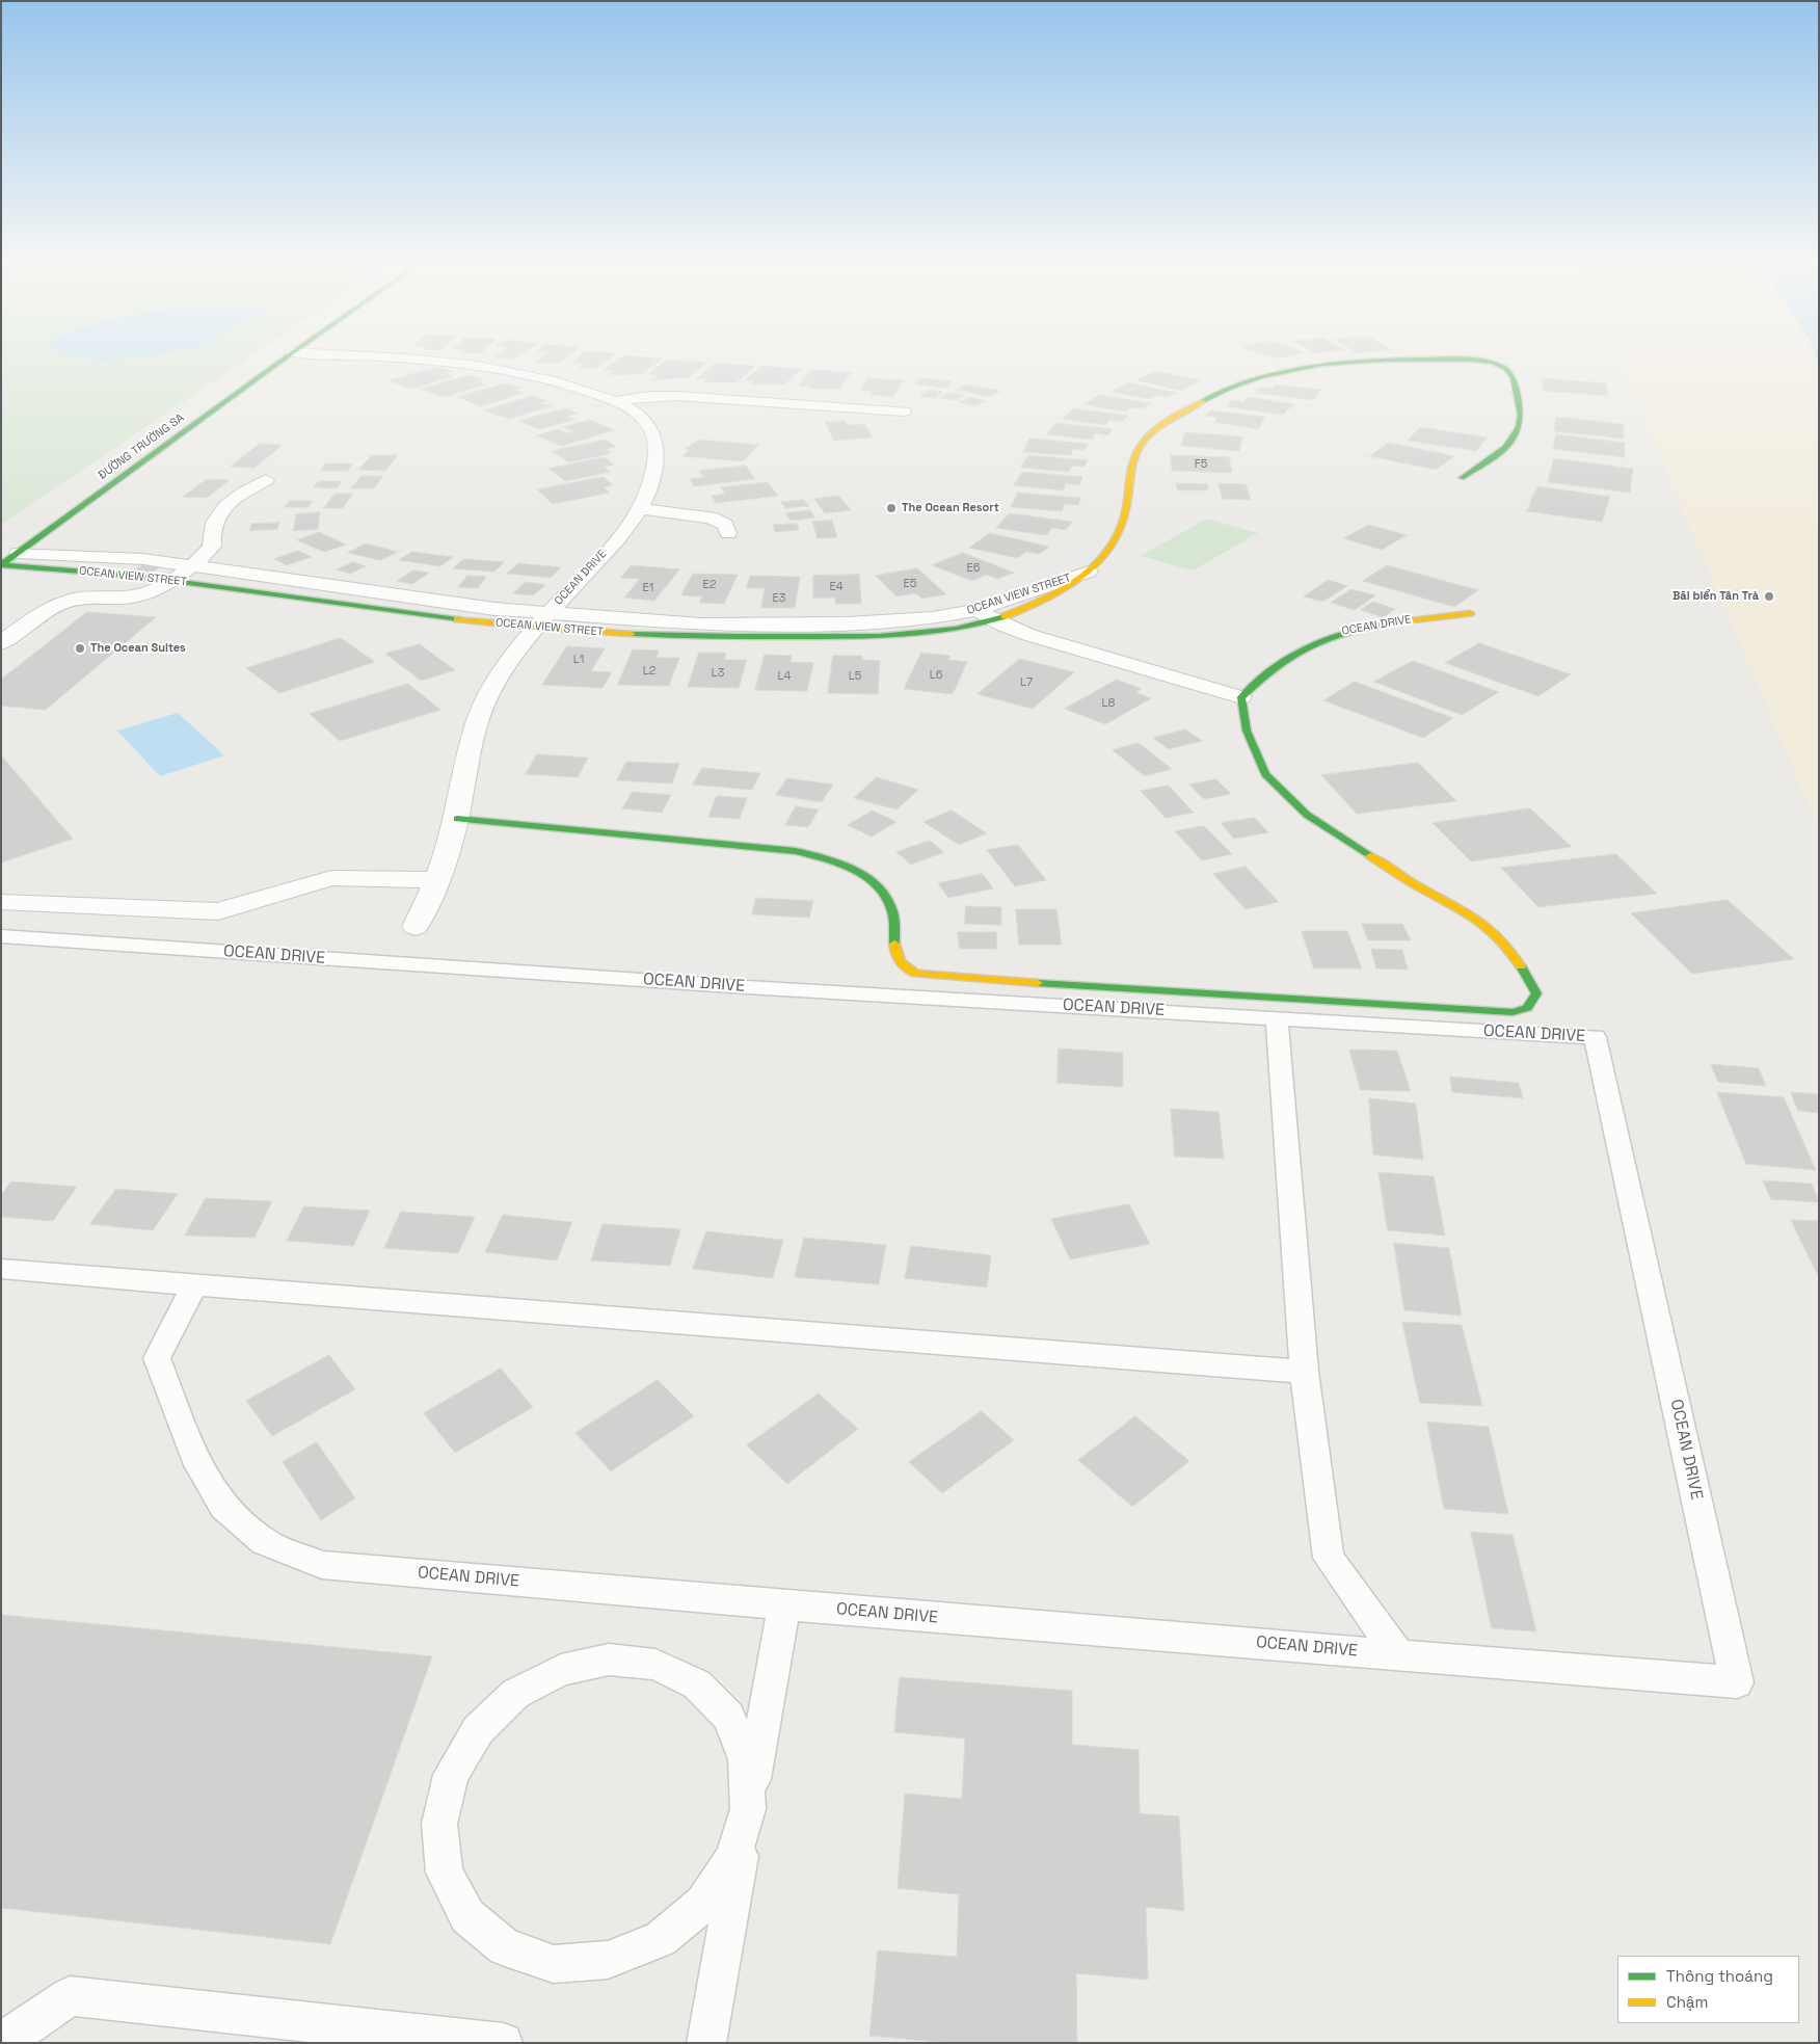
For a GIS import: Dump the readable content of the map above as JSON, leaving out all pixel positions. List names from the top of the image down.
{
  "streets": {
    "street": ["ĐƯỜNG TRƯỜNG SA", "OCEAN VIEW STREET", "OCEAN DRIVE"]
  },
  "crossings": [
    ["ĐƯỜNG TRƯỜNG SA", "OCEAN VIEW STREET"],
    ["OCEAN VIEW STREET", "OCEAN DRIVE"]
  ],
  "places": ["The Ocean Resort", "Bãi biển Tân Trà", "The Ocean Suites"],
  "house_numbers": [
    "F5",
    "E6",
    "E5",
    "E2",
    "E4",
    "E1",
    "E3",
    "L1",
    "L2",
    "L3",
    "L6",
    "L4",
    "L5",
    "L7",
    "L8"
  ],
  "legend": ["Thông thoáng", "Chậm"]
}
